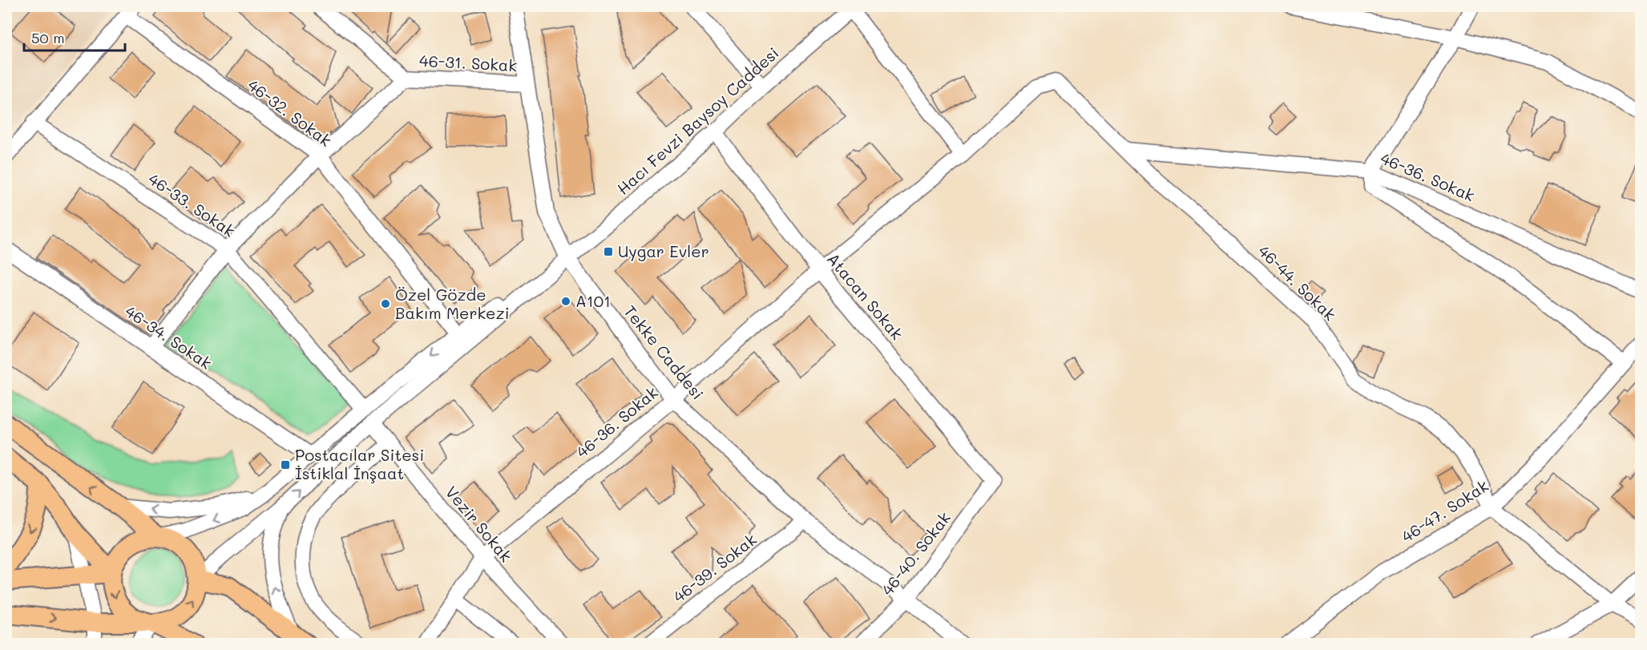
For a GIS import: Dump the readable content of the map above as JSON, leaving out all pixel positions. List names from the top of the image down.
{
  "streets": {
    "street": [
      "46-31. Sokak",
      "46-32. Sokak",
      "Hacı Fevzi Baysoy Caddesi",
      "46-36. Sokak",
      "46-33. Sokak",
      "46-44. Sokak",
      "Atacan Sokak",
      "46-34. Sokak",
      "Tekke Caddesi",
      "46-47. Sokak",
      "Vezir Sokak",
      "46-40. Sokak",
      "46-39. Sokak"
    ]
  },
  "crossings": [
    ["46-31. Sokak", "Tekke Caddesi"],
    ["46-32. Sokak", "Hacı Fevzi Baysoy Caddesi"],
    ["Hacı Fevzi Baysoy Caddesi", "46-33. Sokak"],
    ["Hacı Fevzi Baysoy Caddesi", "Atacan Sokak"],
    ["Hacı Fevzi Baysoy Caddesi", "46-34. Sokak"],
    ["Hacı Fevzi Baysoy Caddesi", "Tekke Caddesi"],
    ["Hacı Fevzi Baysoy Caddesi", "Vezir Sokak"],
    ["46-36. Sokak", "46-44. Sokak"],
    ["46-36. Sokak", "Atacan Sokak"],
    ["46-36. Sokak", "Tekke Caddesi"],
    ["46-36. Sokak", "Vezir Sokak"],
    ["46-44. Sokak", "46-47. Sokak"],
    ["Atacan Sokak", "46-40. Sokak"],
    ["Tekke Caddesi", "46-40. Sokak"],
    ["Tekke Caddesi", "46-39. Sokak"]
  ],
  "places": {
    "transit": ["Uygar Evler", "Postacılar Sitesi İstiklal İnşaat"],
    "other": ["A101", "Özel Gözde Bakım Merkezi"]
  },
  "scale_bar": "50 m"
}
